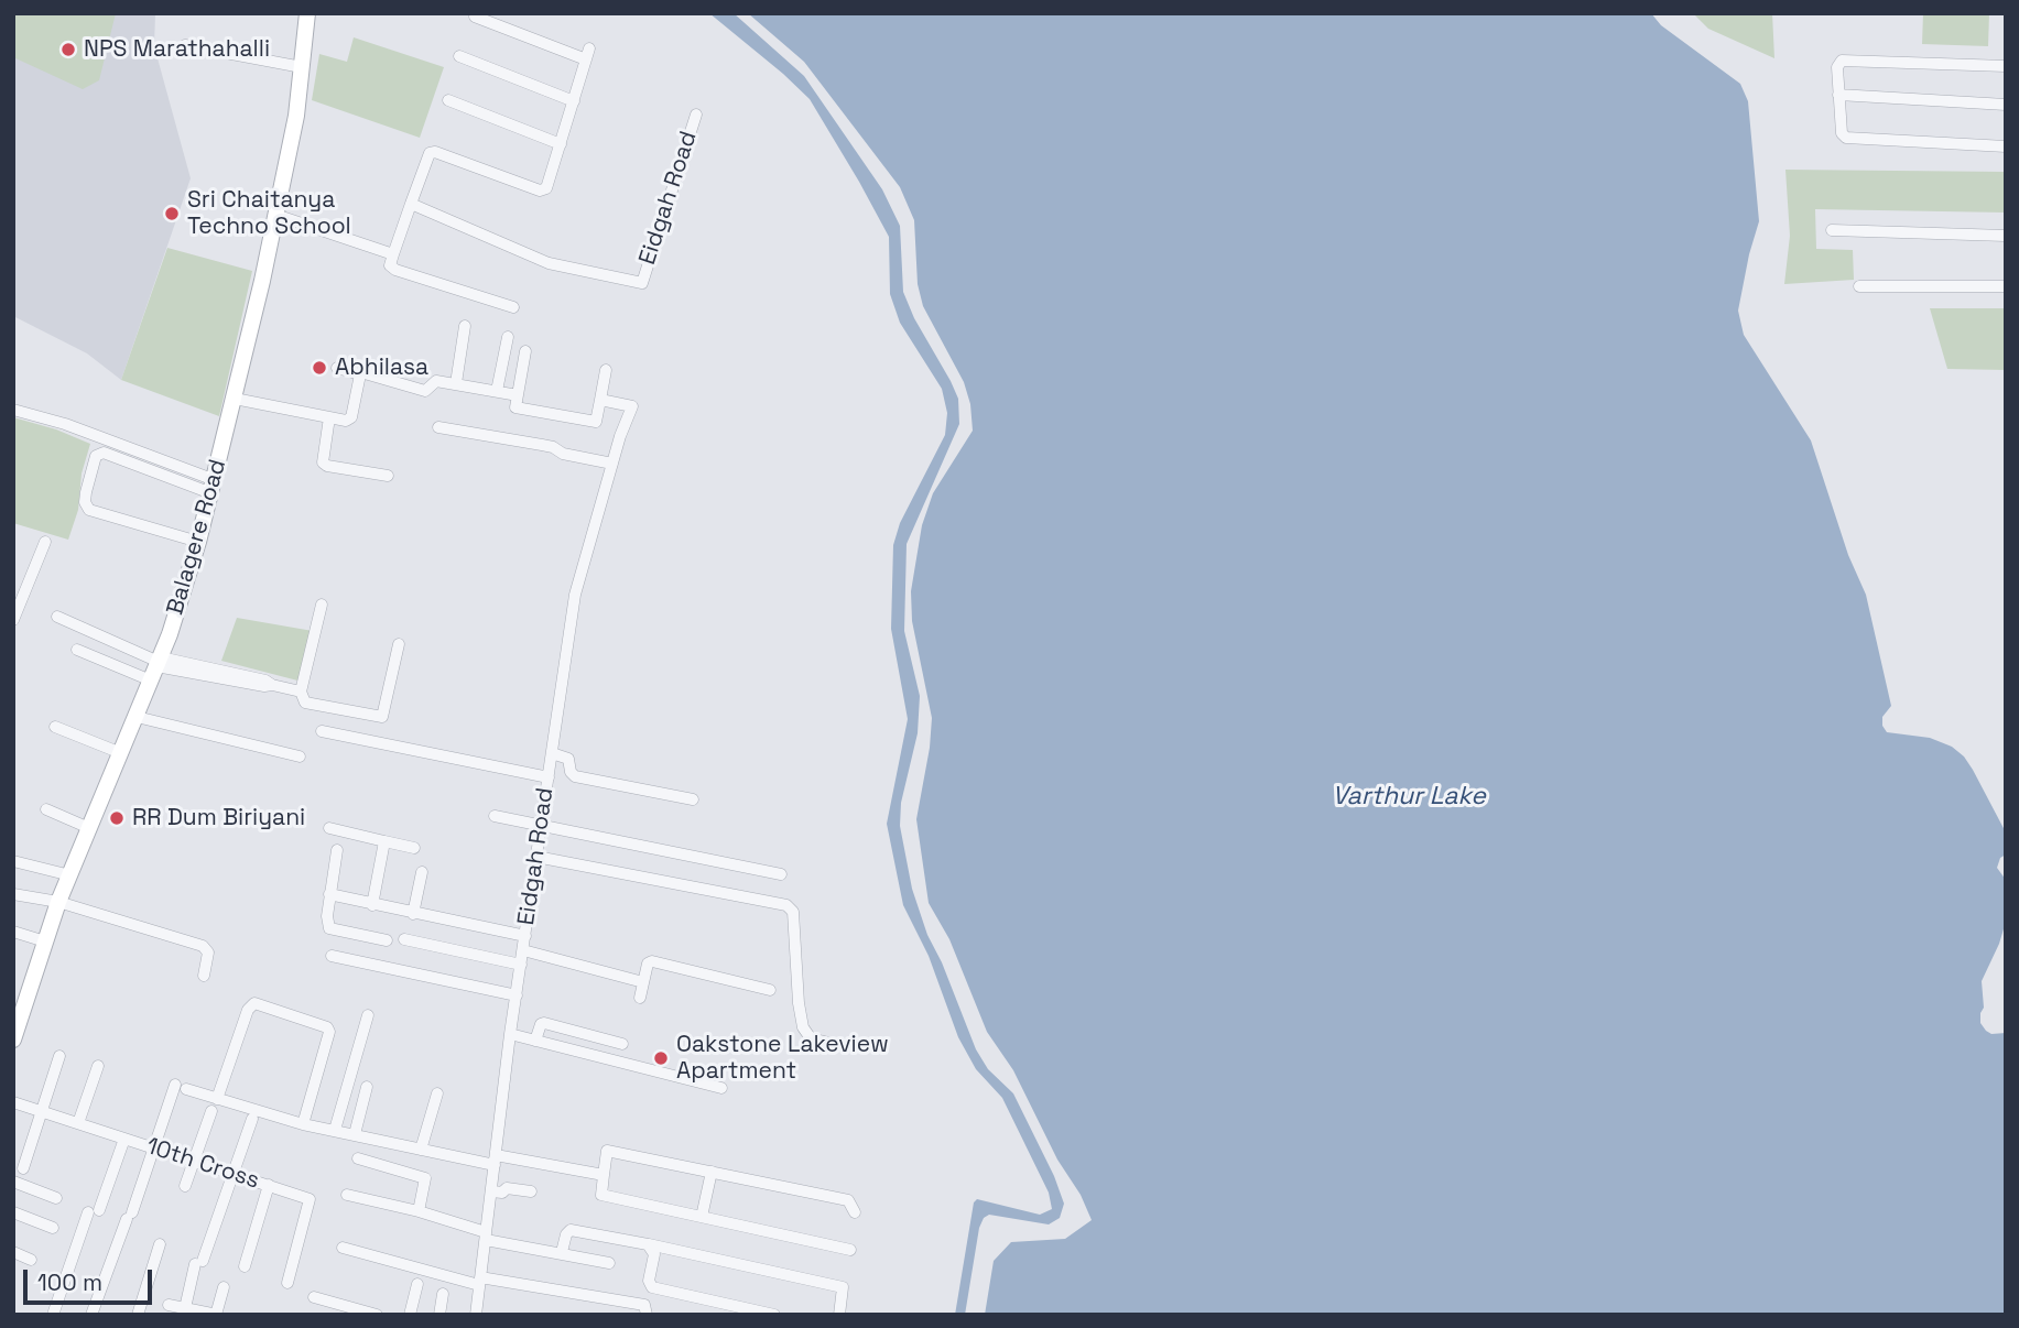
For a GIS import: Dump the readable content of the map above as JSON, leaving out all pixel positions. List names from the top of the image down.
{
  "streets": {
    "street": ["Eidgah Road", "Balagere Road", "10th Cross"]
  },
  "water": ["Varthur Lake"],
  "places": [
    "NPS Marathahalli",
    "Sri Chaitanya Techno School",
    "Abhilasa",
    "RR Dum Biriyani",
    "Oakstone Lakeview Apartment"
  ],
  "scale_bar": "100 m"
}
